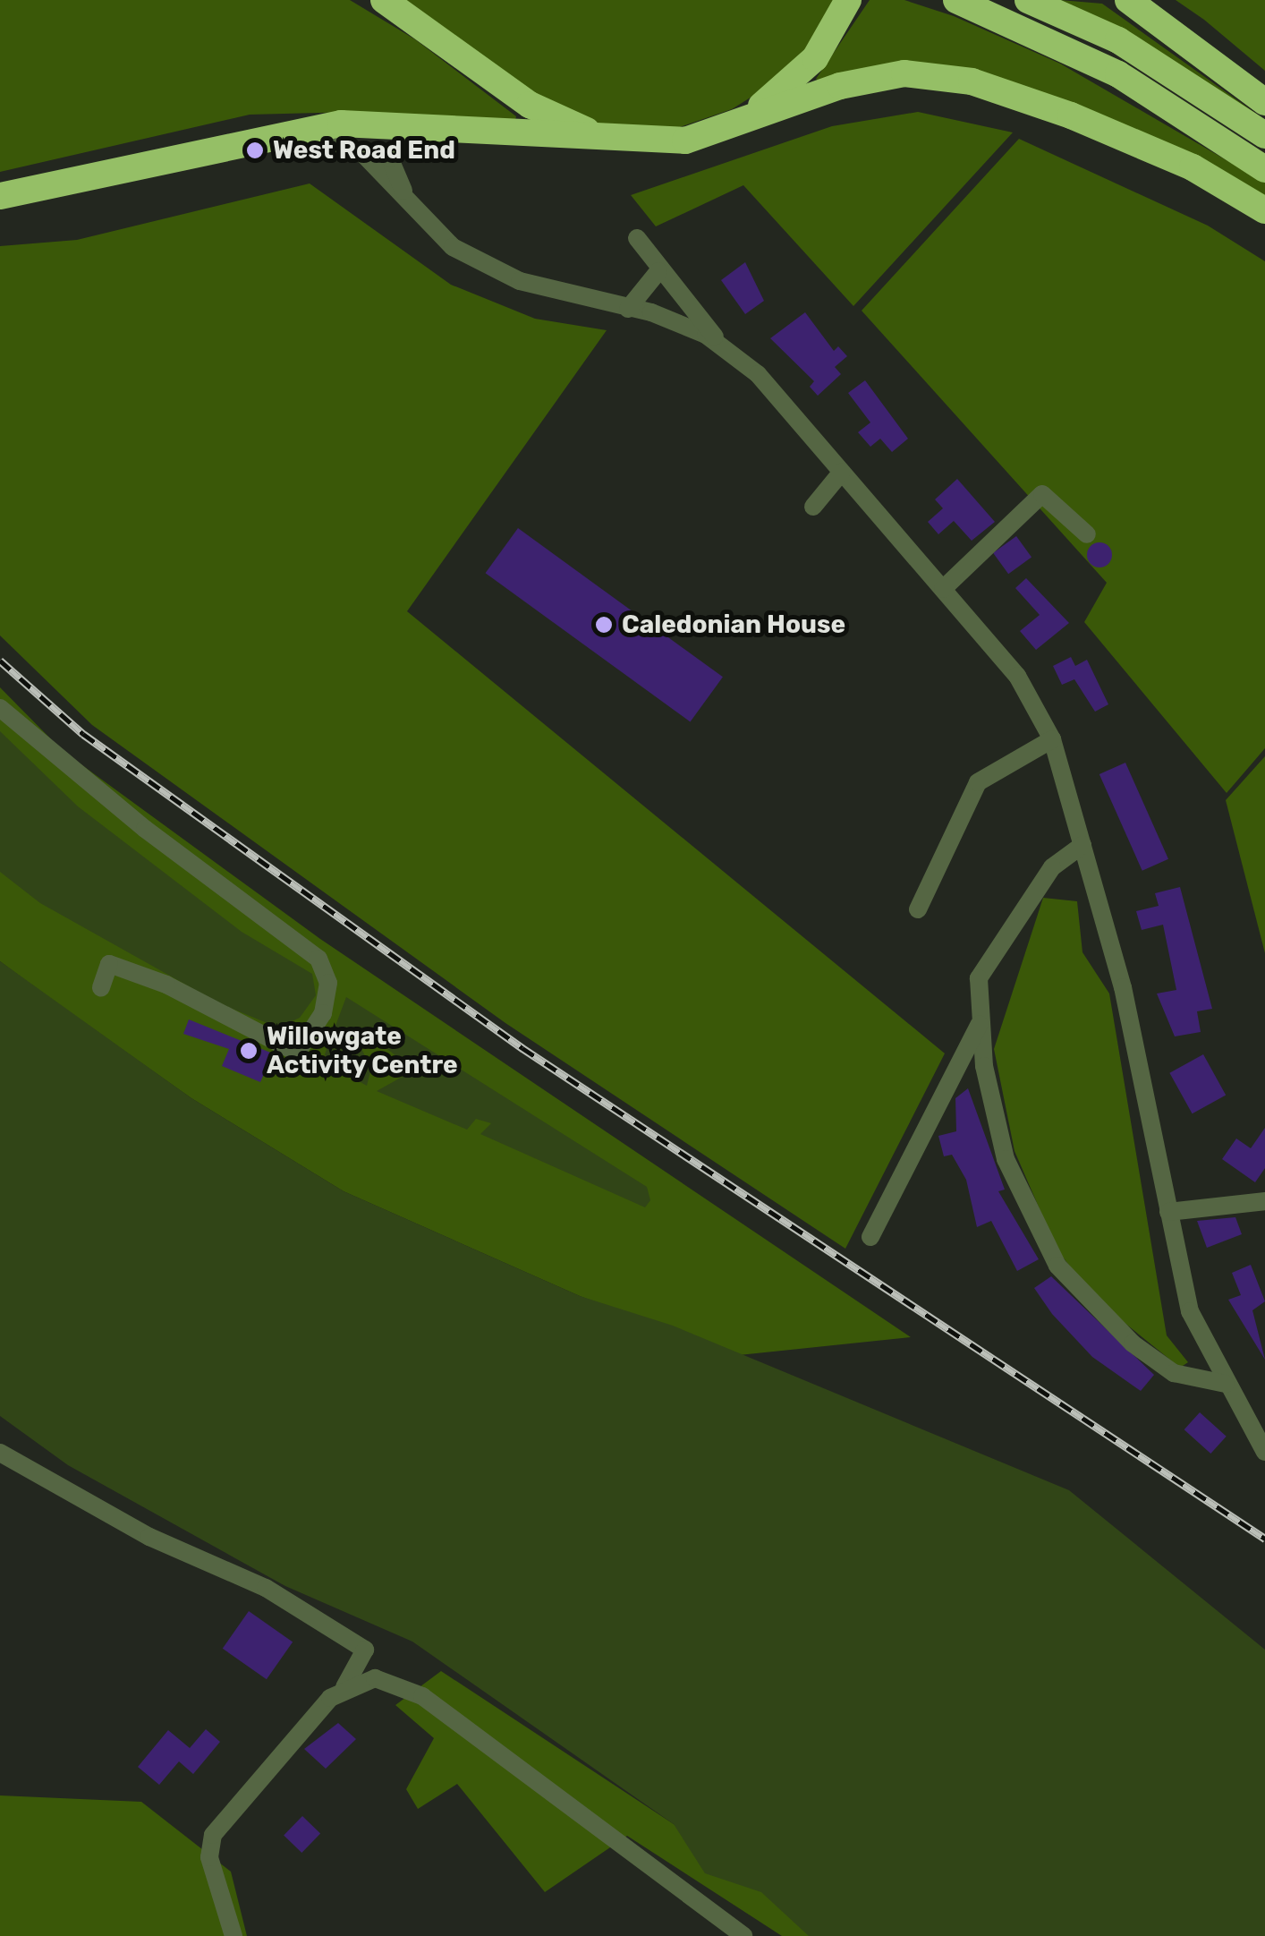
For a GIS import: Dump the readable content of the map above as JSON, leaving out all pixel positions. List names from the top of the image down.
{
  "places": ["West Road End", "Caledonian House", "Willowgate Activity Centre"]
}
